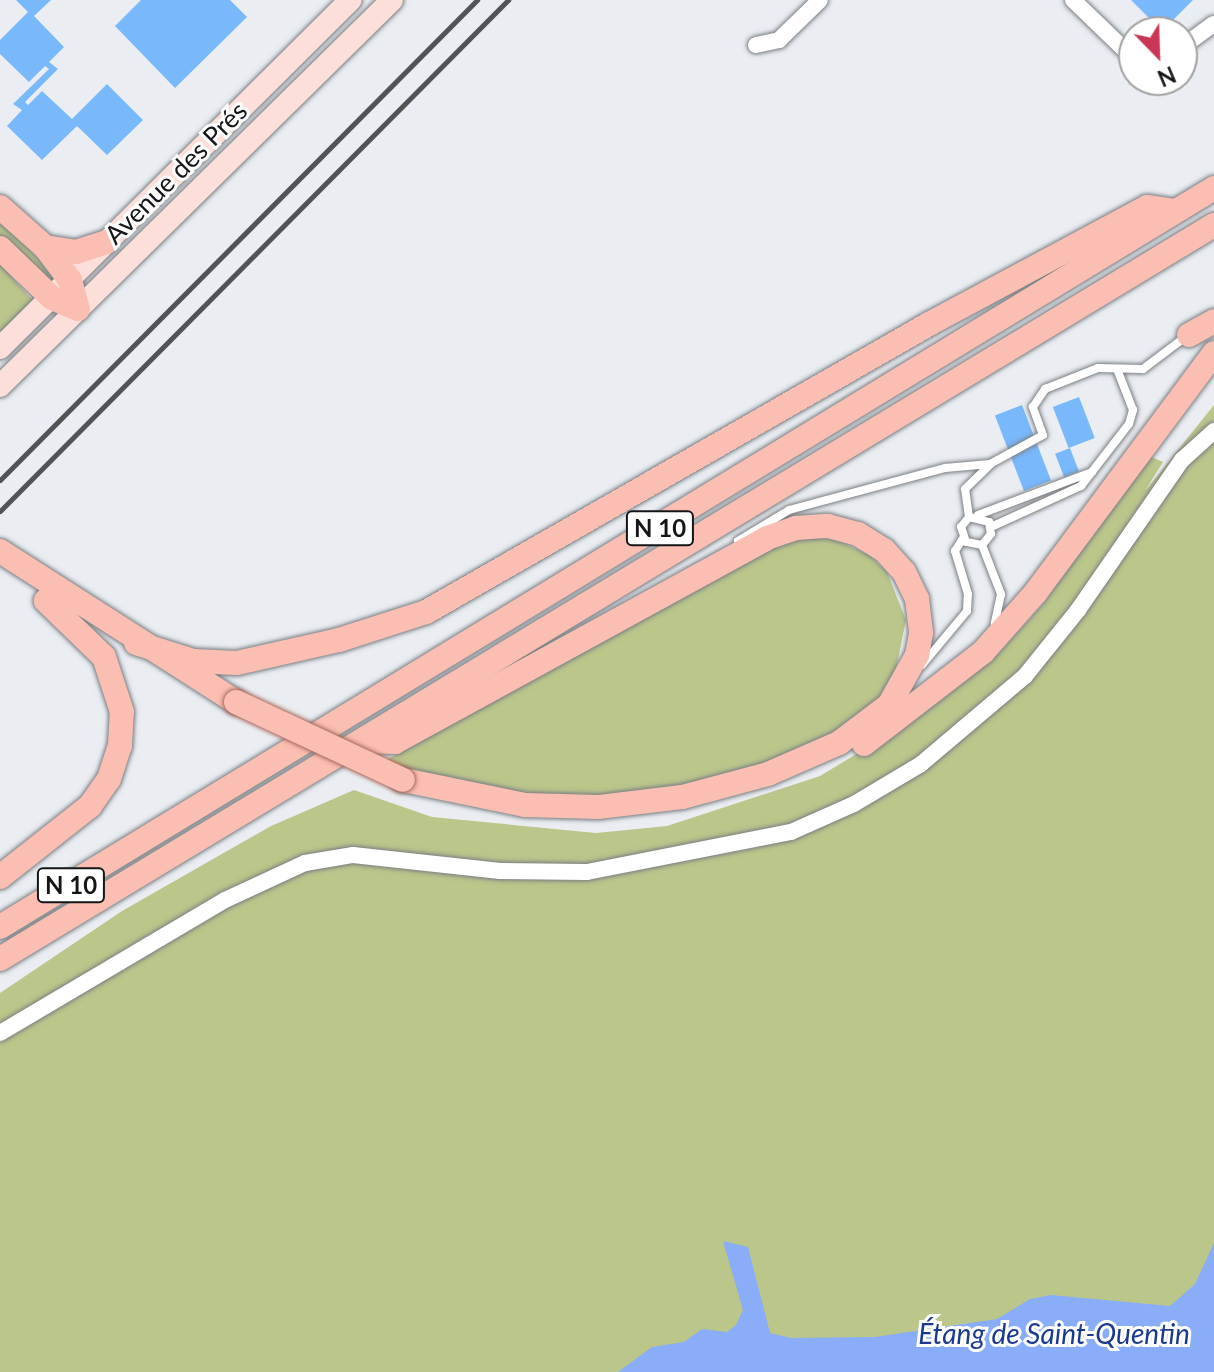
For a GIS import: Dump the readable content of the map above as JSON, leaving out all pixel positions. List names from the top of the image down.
{
  "streets": {
    "main road": ["Avenue des Prés", "N 10"]
  },
  "water": ["Étang de Saint-Quentin"],
  "north": "bottom right"
}
